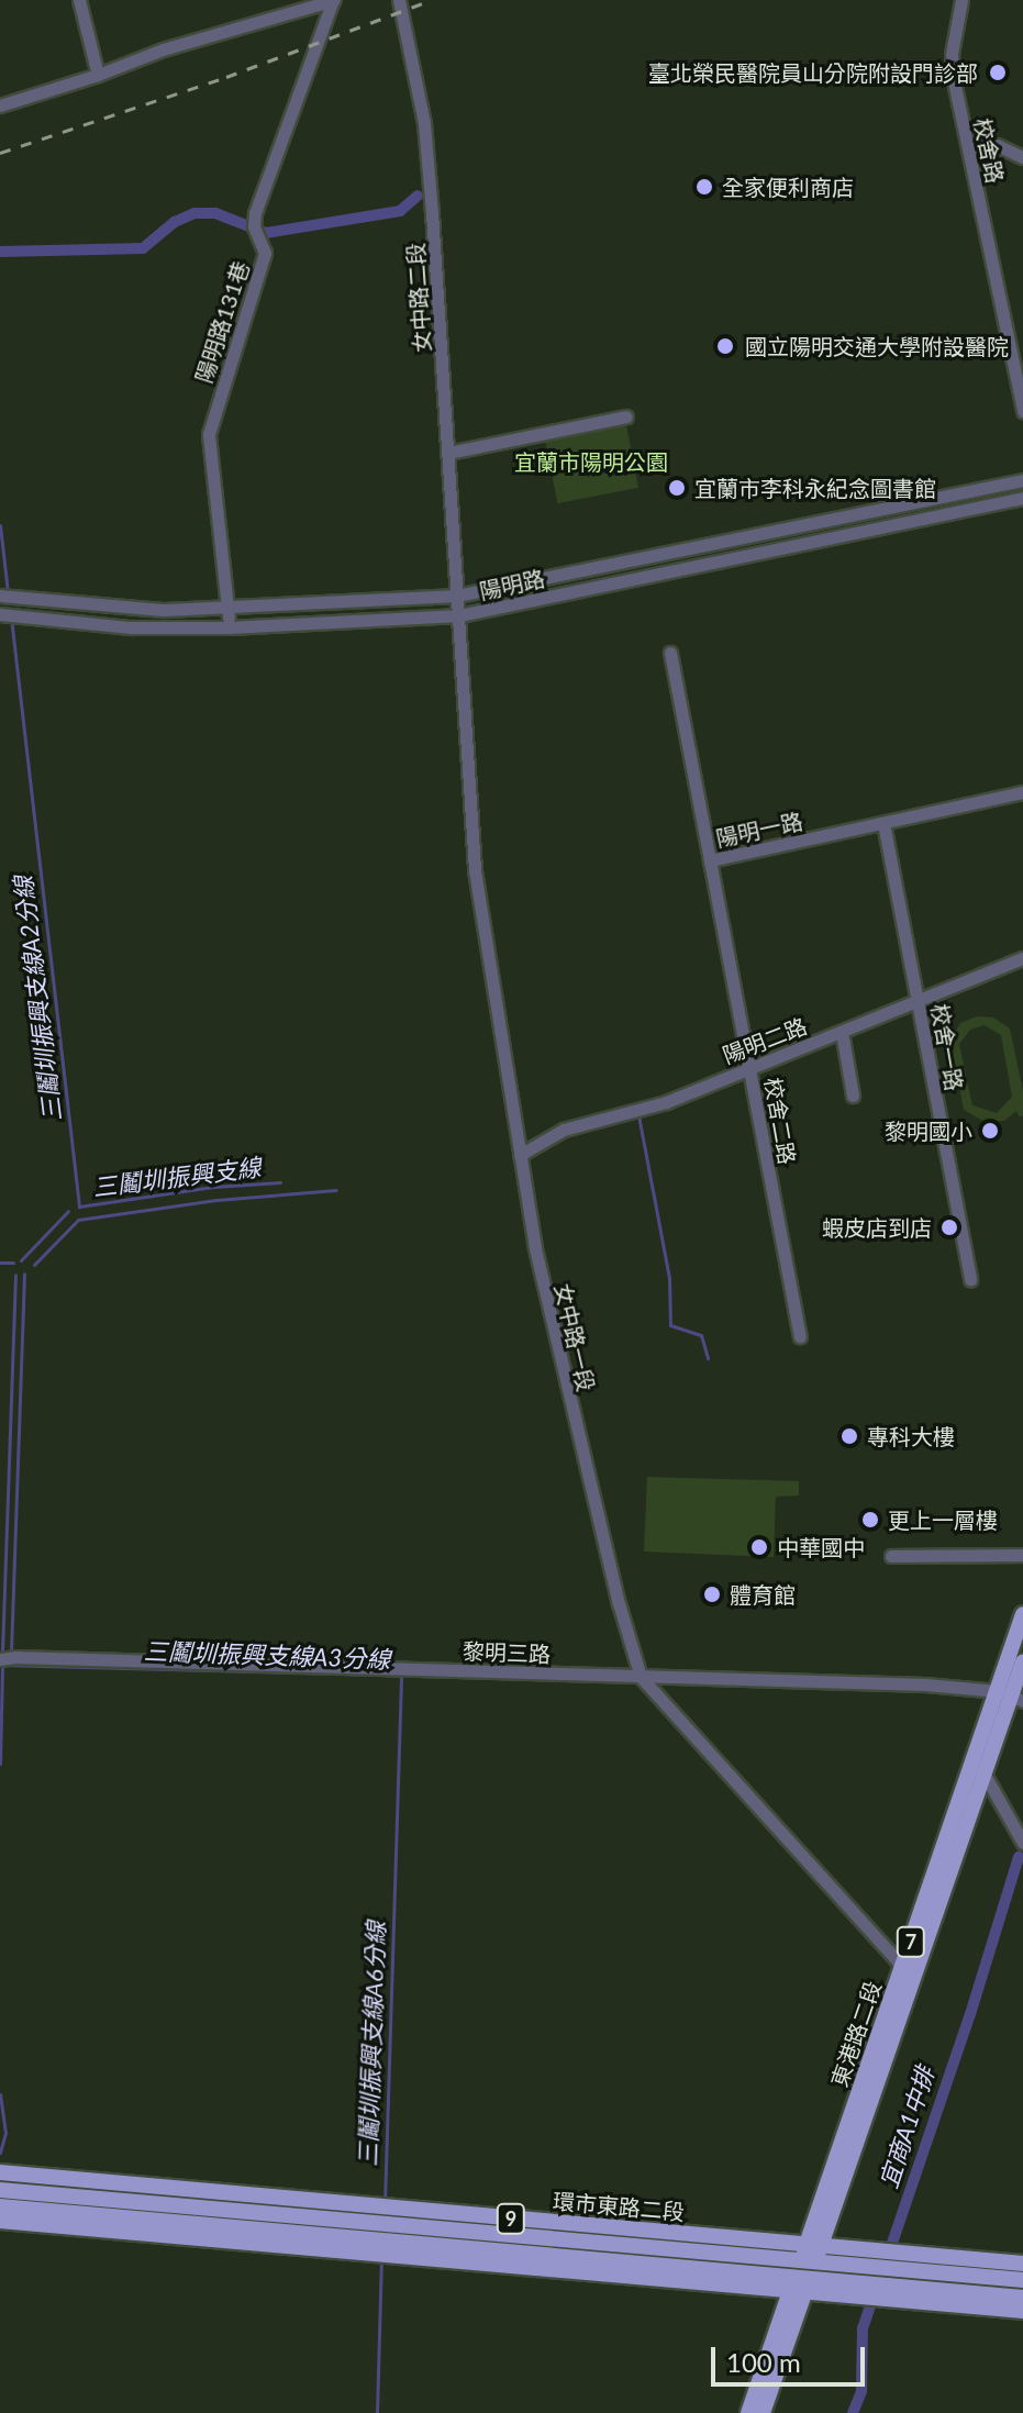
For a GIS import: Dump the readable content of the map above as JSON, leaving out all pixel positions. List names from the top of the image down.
{
  "streets": {
    "main road": [
      "7",
      "東港路二段",
      "環市東路二段",
      "9"
    ],
    "street": [
      "校舍路",
      "女中路二段",
      "陽明路131巷",
      "陽明路",
      "陽明一路",
      "陽明二路",
      "校舍一路",
      "校舍二路",
      "女中路一段",
      "黎明三路"
    ]
  },
  "crossings": [
    ["女中路二段", "陽明路"],
    ["女中路二段", "女中路一段"],
    ["陽明路131巷", "陽明路"],
    ["陽明路", "女中路一段"],
    ["陽明一路", "校舍一路"],
    ["陽明一路", "校舍二路"],
    ["陽明二路", "校舍一路"],
    ["陽明二路", "校舍二路"],
    ["陽明二路", "女中路一段"],
    ["女中路一段", "黎明三路"],
    ["女中路一段", "東港路二段"],
    ["黎明三路", "東港路二段"],
    ["7", "東港路二段"],
    ["7", "環市東路二段"],
    ["東港路二段", "環市東路二段"]
  ],
  "water": [
    "三鬮圳振興支線A2分線",
    "三鬮圳振興支線",
    "三鬮圳振興支線A3分線",
    "三鬮圳振興支線A6分線",
    "宜商A1中排"
  ],
  "parks": ["宜蘭市陽明公園"],
  "places": [
    "臺北榮民醫院員山分院附設門診部",
    "全家便利商店",
    "國立陽明交通大學附設醫院",
    "宜蘭市李科永紀念圖書館",
    "黎明國小",
    "蝦皮店到店",
    "專科大樓",
    "更上一層樓",
    "中華國中",
    "體育館"
  ],
  "scale_bar": "100 m"
}
